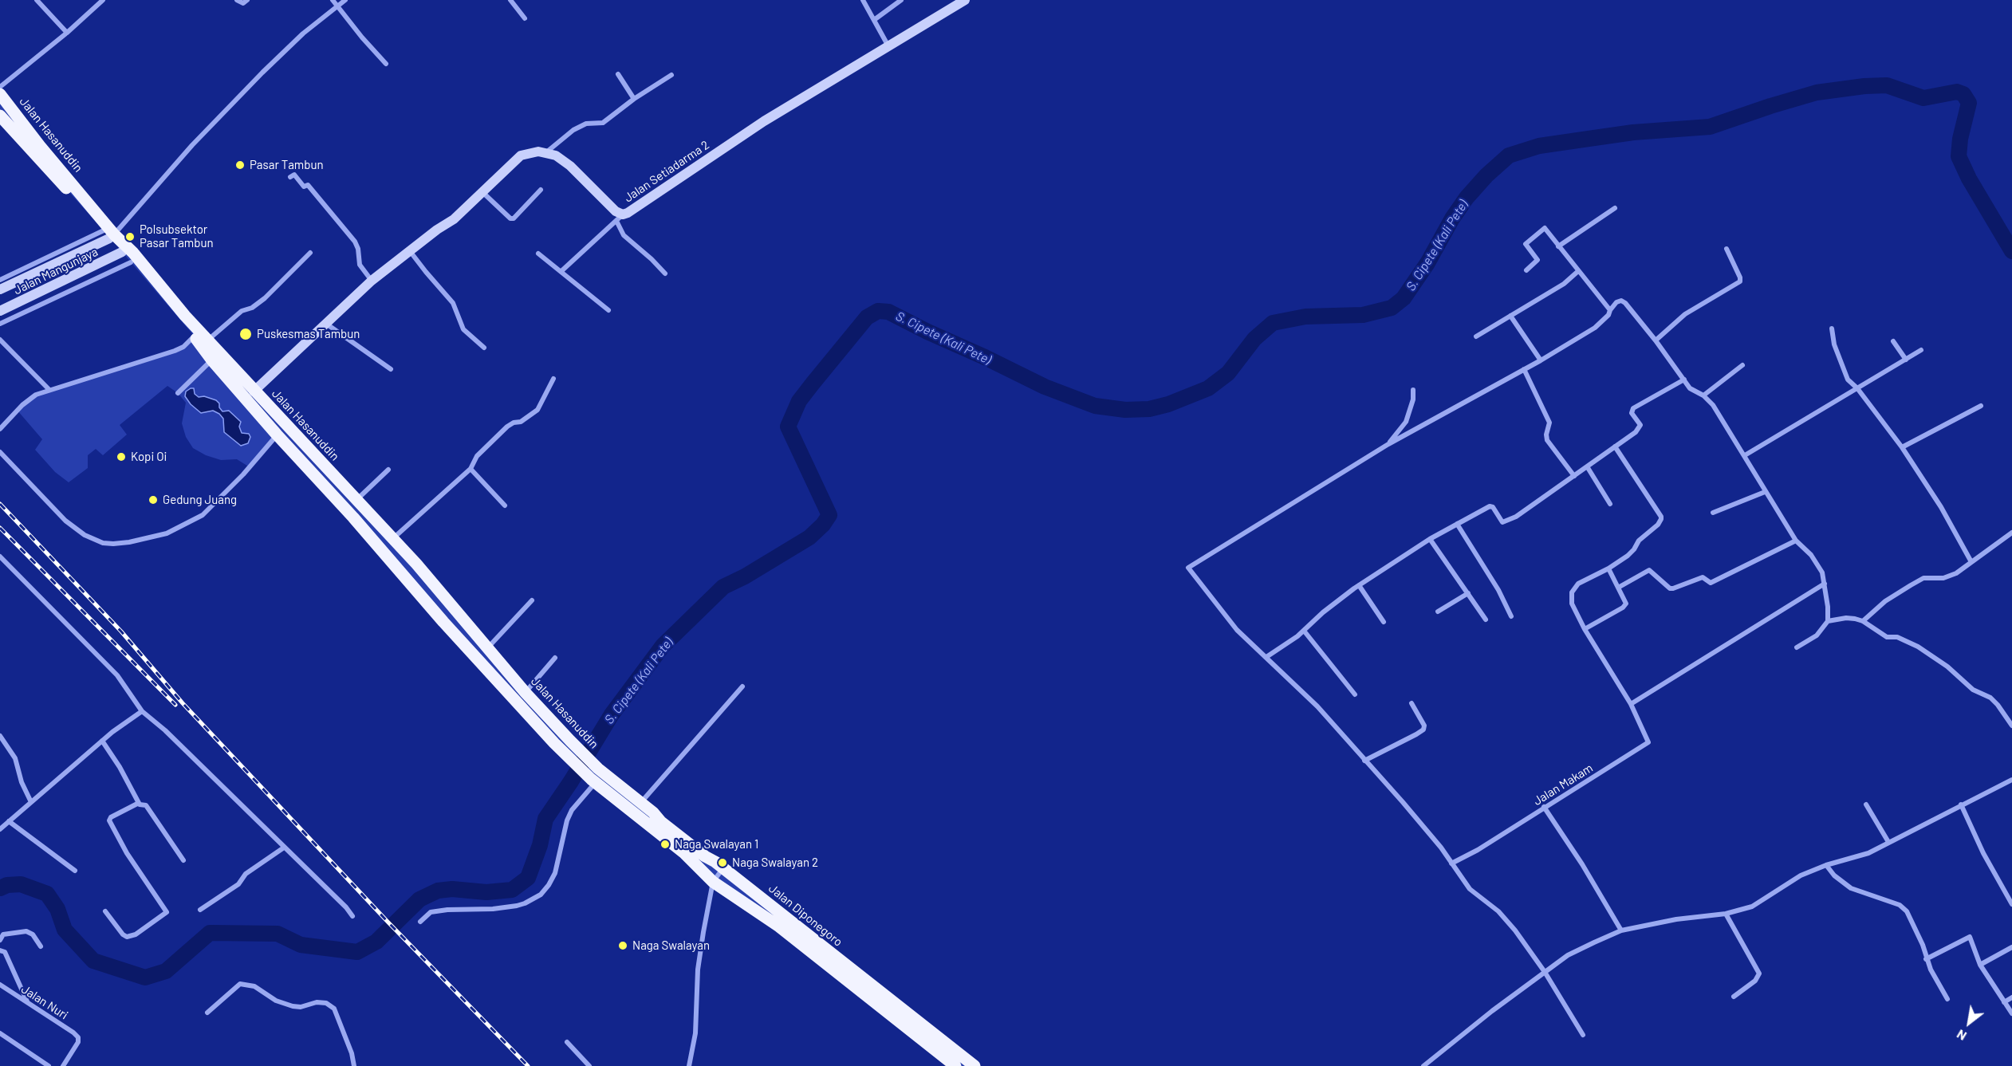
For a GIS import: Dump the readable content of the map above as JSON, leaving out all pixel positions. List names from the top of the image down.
{
  "streets": {
    "highway": ["Jalan Hasanuddin", "Jalan Diponegoro"],
    "main road": ["Jalan Setiadarma 2", "Jalan Mangunjaya"],
    "street": ["Jalan Makam", "Jalan Nuri"]
  },
  "crossings": [
    ["Jalan Hasanuddin", "Jalan Mangunjaya"],
    ["Jalan Hasanuddin", "Jalan Diponegoro"]
  ],
  "water": ["S. Cipete (Kali Pete)"],
  "places": [
    "Pasar Tambun",
    "Polsubsektor Pasar Tambun",
    "Puskesmas Tambun",
    "Kopi Oi",
    "Gedung Juang",
    "Naga Swalayan 1",
    "Naga Swalayan 2",
    "Naga Swalayan"
  ],
  "north": "bottom left"
}
